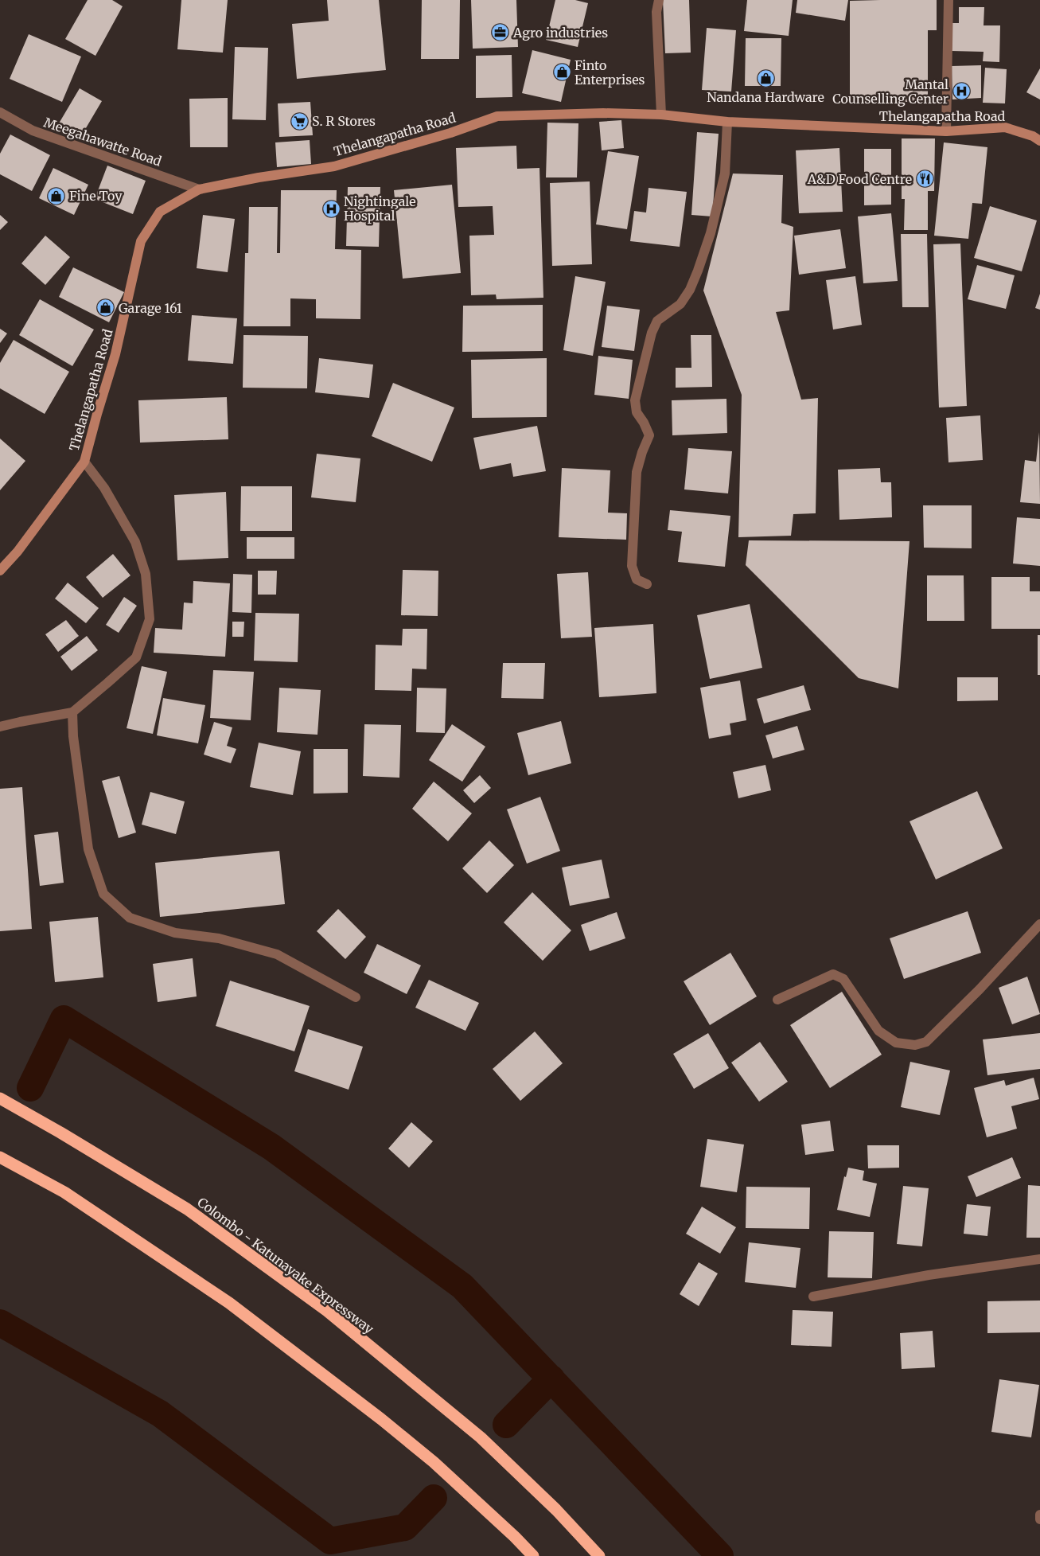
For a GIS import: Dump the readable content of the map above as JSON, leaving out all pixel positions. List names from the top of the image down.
{
  "streets": {
    "highway": ["Colombo - Katunayake Expressway"],
    "street": ["Thelangapatha Road", "Meegahawatte Road"]
  },
  "crossings": [
    ["Thelangapatha Road", "Meegahawatte Road"]
  ],
  "places": {
    "office": ["Agro industries"],
    "shop": [
      "Finto Enterprises",
      "Nandana Hardware",
      "Fine Toy",
      "Garage 161"
    ],
    "hospital": ["Mantal Counselling Center", "Nightingale Hospital"],
    "supermarket": ["S. R Stores"],
    "restaurant": ["A&D Food Centre"]
  }
}
